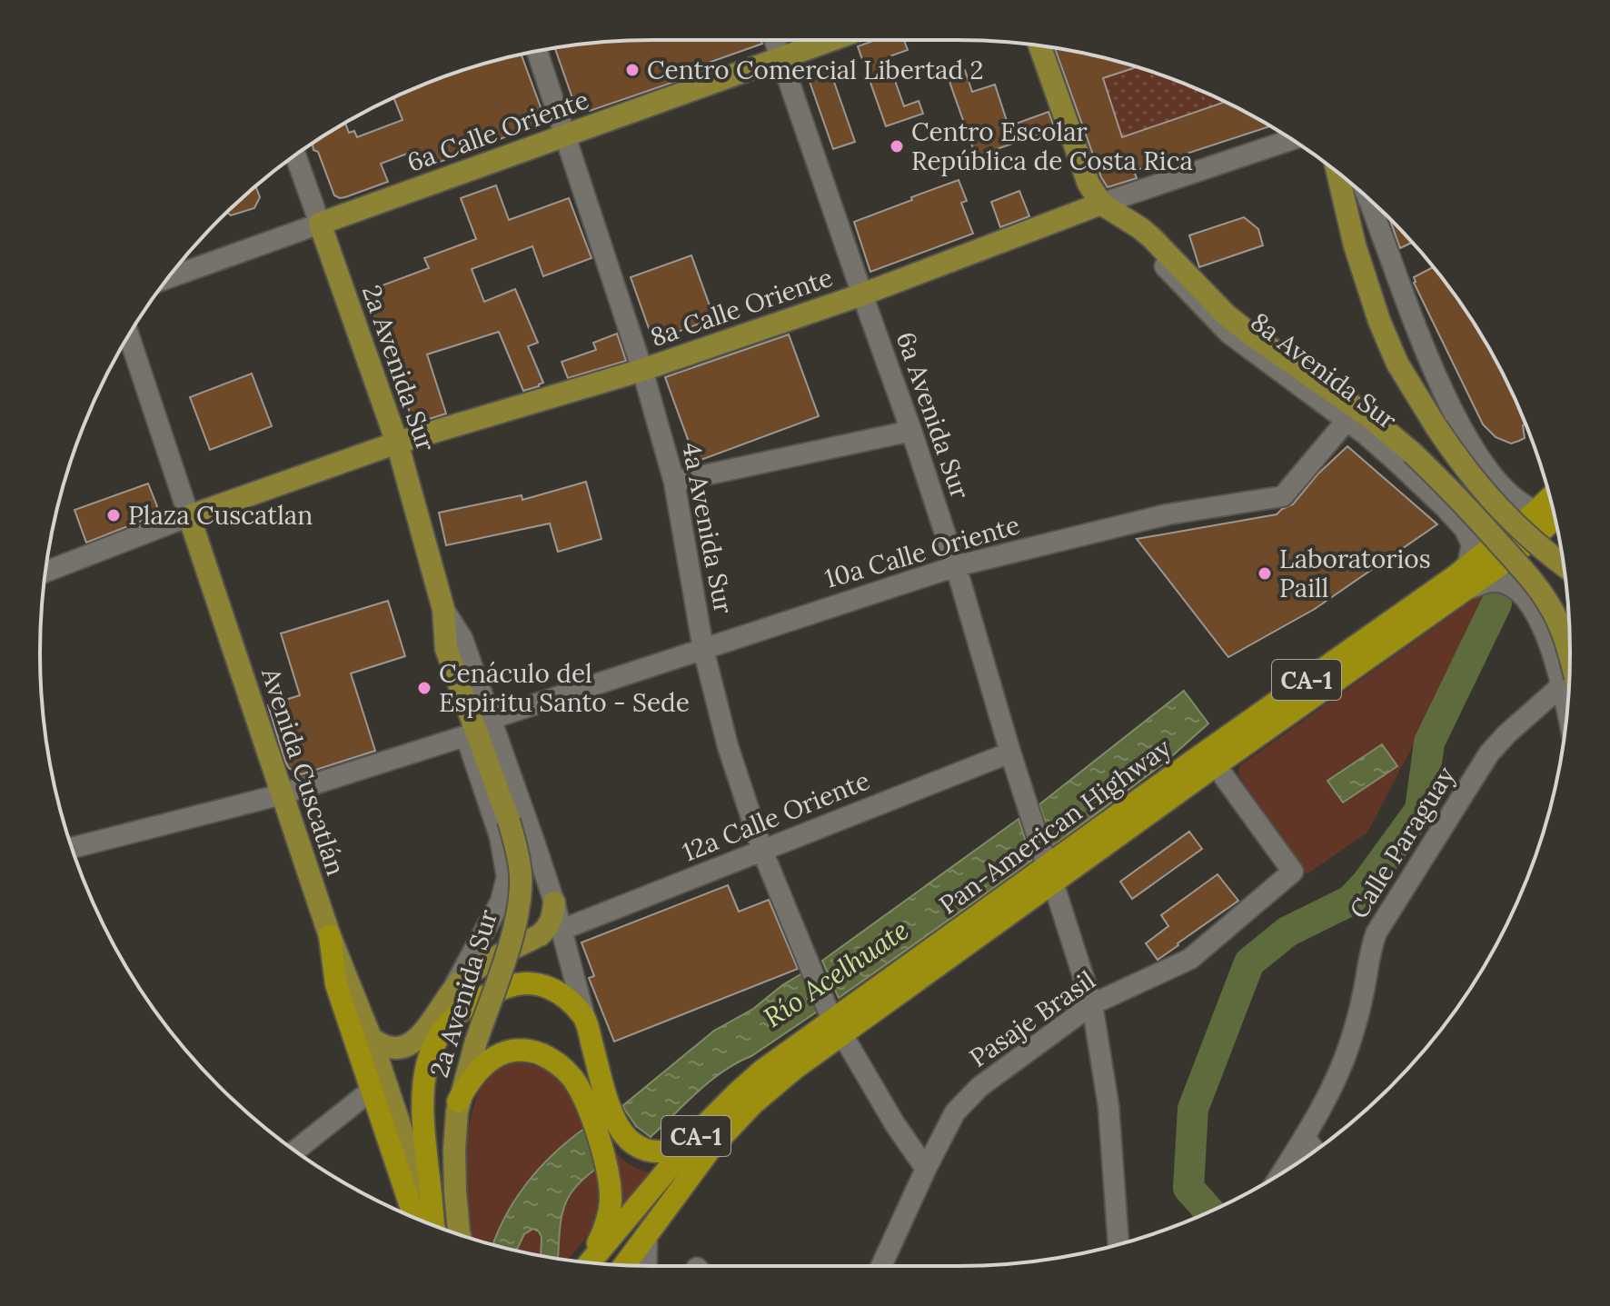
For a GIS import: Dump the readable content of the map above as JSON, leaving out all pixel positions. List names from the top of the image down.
{
  "streets": {
    "highway": ["CA-1", "Pan-American Highway"],
    "main road": [
      "6a Calle Oriente",
      "8a Calle Oriente",
      "2a Avenida Sur",
      "Avenida Cuscatlán"
    ],
    "street": [
      "8a Avenida Sur",
      "6a Avenida Sur",
      "4a Avenida Sur",
      "10a Calle Oriente",
      "12a Calle Oriente",
      "Calle Paraguay",
      "Pasaje Brasil"
    ]
  },
  "crossings": [
    ["6a Calle Oriente", "2a Avenida Sur"],
    ["6a Calle Oriente", "6a Avenida Sur"],
    ["6a Calle Oriente", "4a Avenida Sur"],
    ["8a Calle Oriente", "2a Avenida Sur"],
    ["8a Calle Oriente", "8a Avenida Sur"],
    ["8a Calle Oriente", "6a Avenida Sur"],
    ["8a Calle Oriente", "4a Avenida Sur"],
    ["8a Calle Oriente", "Avenida Cuscatlán"],
    ["2a Avenida Sur", "10a Calle Oriente"],
    ["2a Avenida Sur", "12a Calle Oriente"],
    ["8a Avenida Sur", "10a Calle Oriente"],
    ["8a Avenida Sur", "Pan-American Highway"],
    ["6a Avenida Sur", "10a Calle Oriente"],
    ["6a Avenida Sur", "12a Calle Oriente"],
    ["6a Avenida Sur", "Pan-American Highway"],
    ["6a Avenida Sur", "Pasaje Brasil"],
    ["4a Avenida Sur", "10a Calle Oriente"],
    ["4a Avenida Sur", "12a Calle Oriente"],
    ["4a Avenida Sur", "Pan-American Highway"],
    ["4a Avenida Sur", "Pasaje Brasil"],
    ["10a Calle Oriente", "Avenida Cuscatlán"],
    ["Pan-American Highway", "Pasaje Brasil"]
  ],
  "water": ["Río Acelhuate"],
  "places": [
    "Centro Comercial Libertad 2",
    "Centro Escolar República de Costa Rica",
    "Plaza Cuscatlan",
    "Laboratorios Paill",
    "Cenáculo del Espiritu Santo - Sede"
  ]
}
